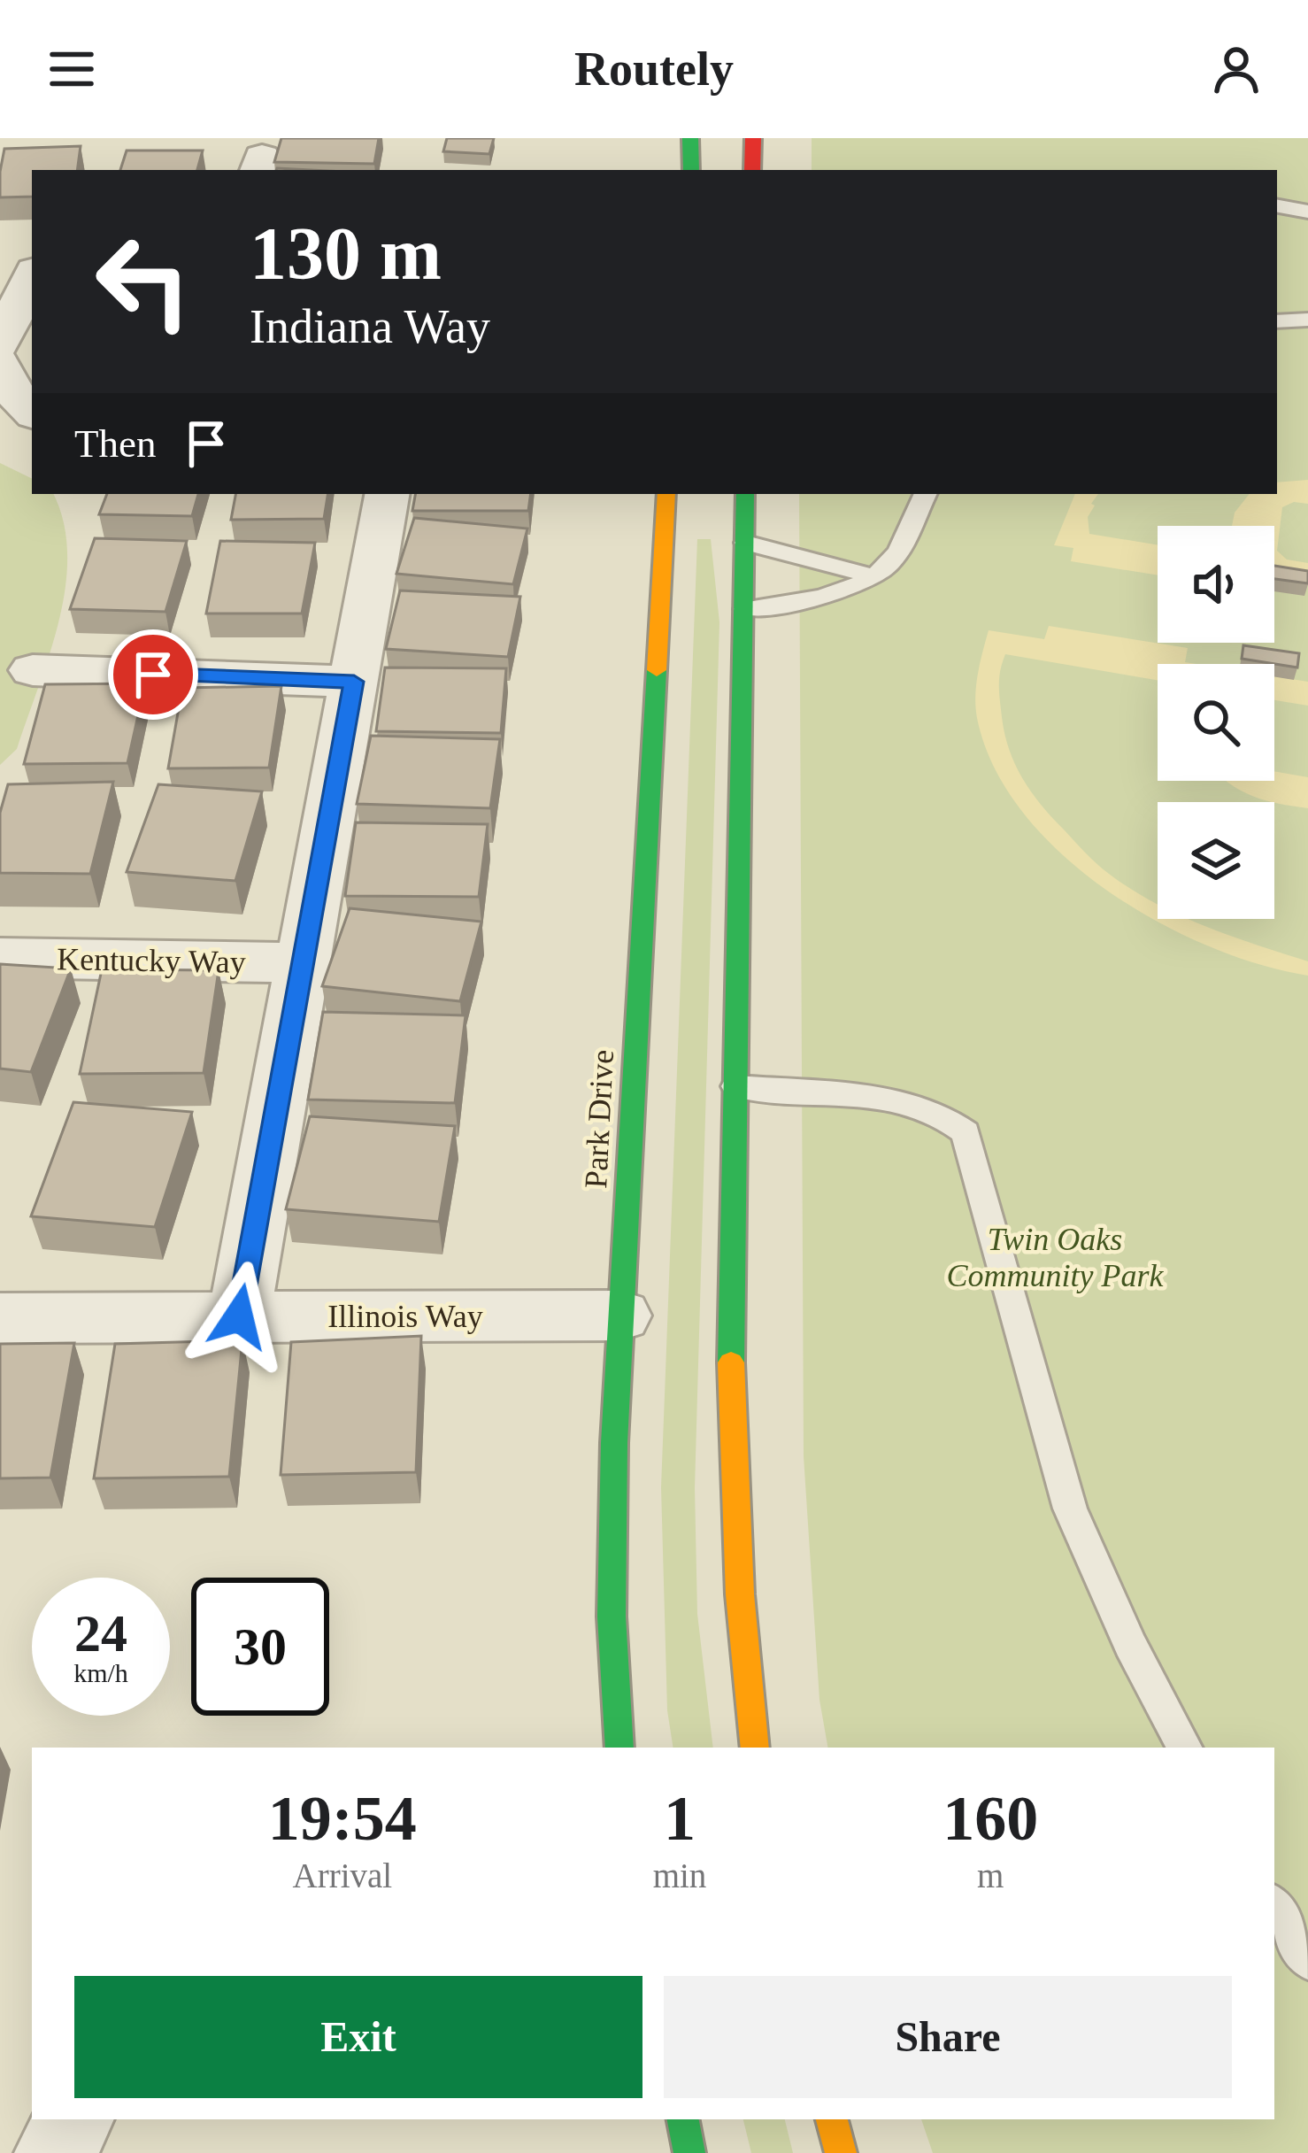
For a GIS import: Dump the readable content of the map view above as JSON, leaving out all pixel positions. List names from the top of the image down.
{
  "streets": {
    "main road": ["Park Drive"],
    "street": ["Kentucky Way", "Illinois Way"]
  },
  "crossings": [
    ["Park Drive", "Illinois Way"]
  ],
  "parks": ["Twin Oaks Community Park"],
  "page": {
    "header": "Routely",
    "turn": ["130 m", "Indiana Way"],
    "then": "Then",
    "speed": "24 km/h",
    "limit": "30",
    "eta": [
      "19:54",
      "Arrival",
      "1",
      "min",
      "160",
      "m"
    ],
    "buttons": ["Exit", "Share"]
  }
}
